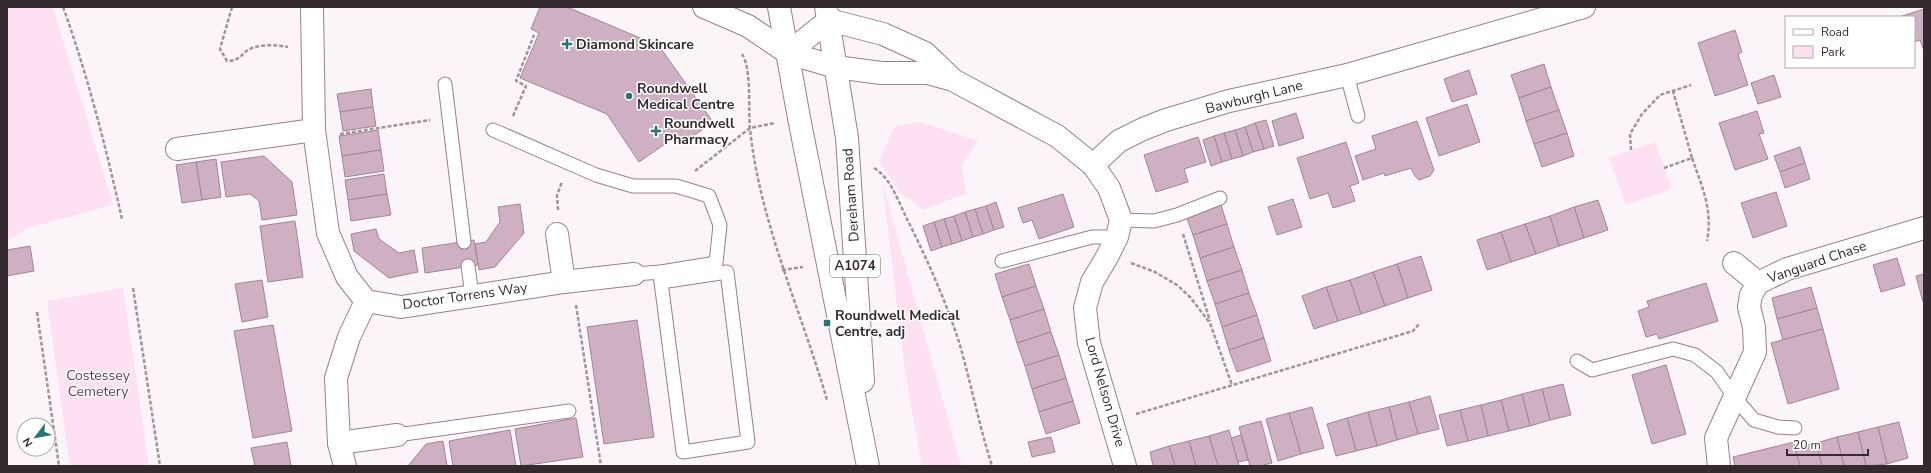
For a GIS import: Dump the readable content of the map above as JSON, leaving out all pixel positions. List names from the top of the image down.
{
  "streets": {
    "main road": [
      "Bawburgh Lane",
      "Dereham Road",
      "Vanguard Chase",
      "A1074",
      "Doctor Torrens Way",
      "Lord Nelson Drive"
    ]
  },
  "parks": ["Costessey Cemetery"],
  "places": {
    "health": ["Diamond Skincare", "Roundwell Pharmacy"],
    "other": ["Roundwell Medical Centre"],
    "transit": ["Roundwell Medical Centre, adj"]
  },
  "legend": ["Road", "Park"],
  "scale_bar": "20 m",
  "north": "bottom left"
}
